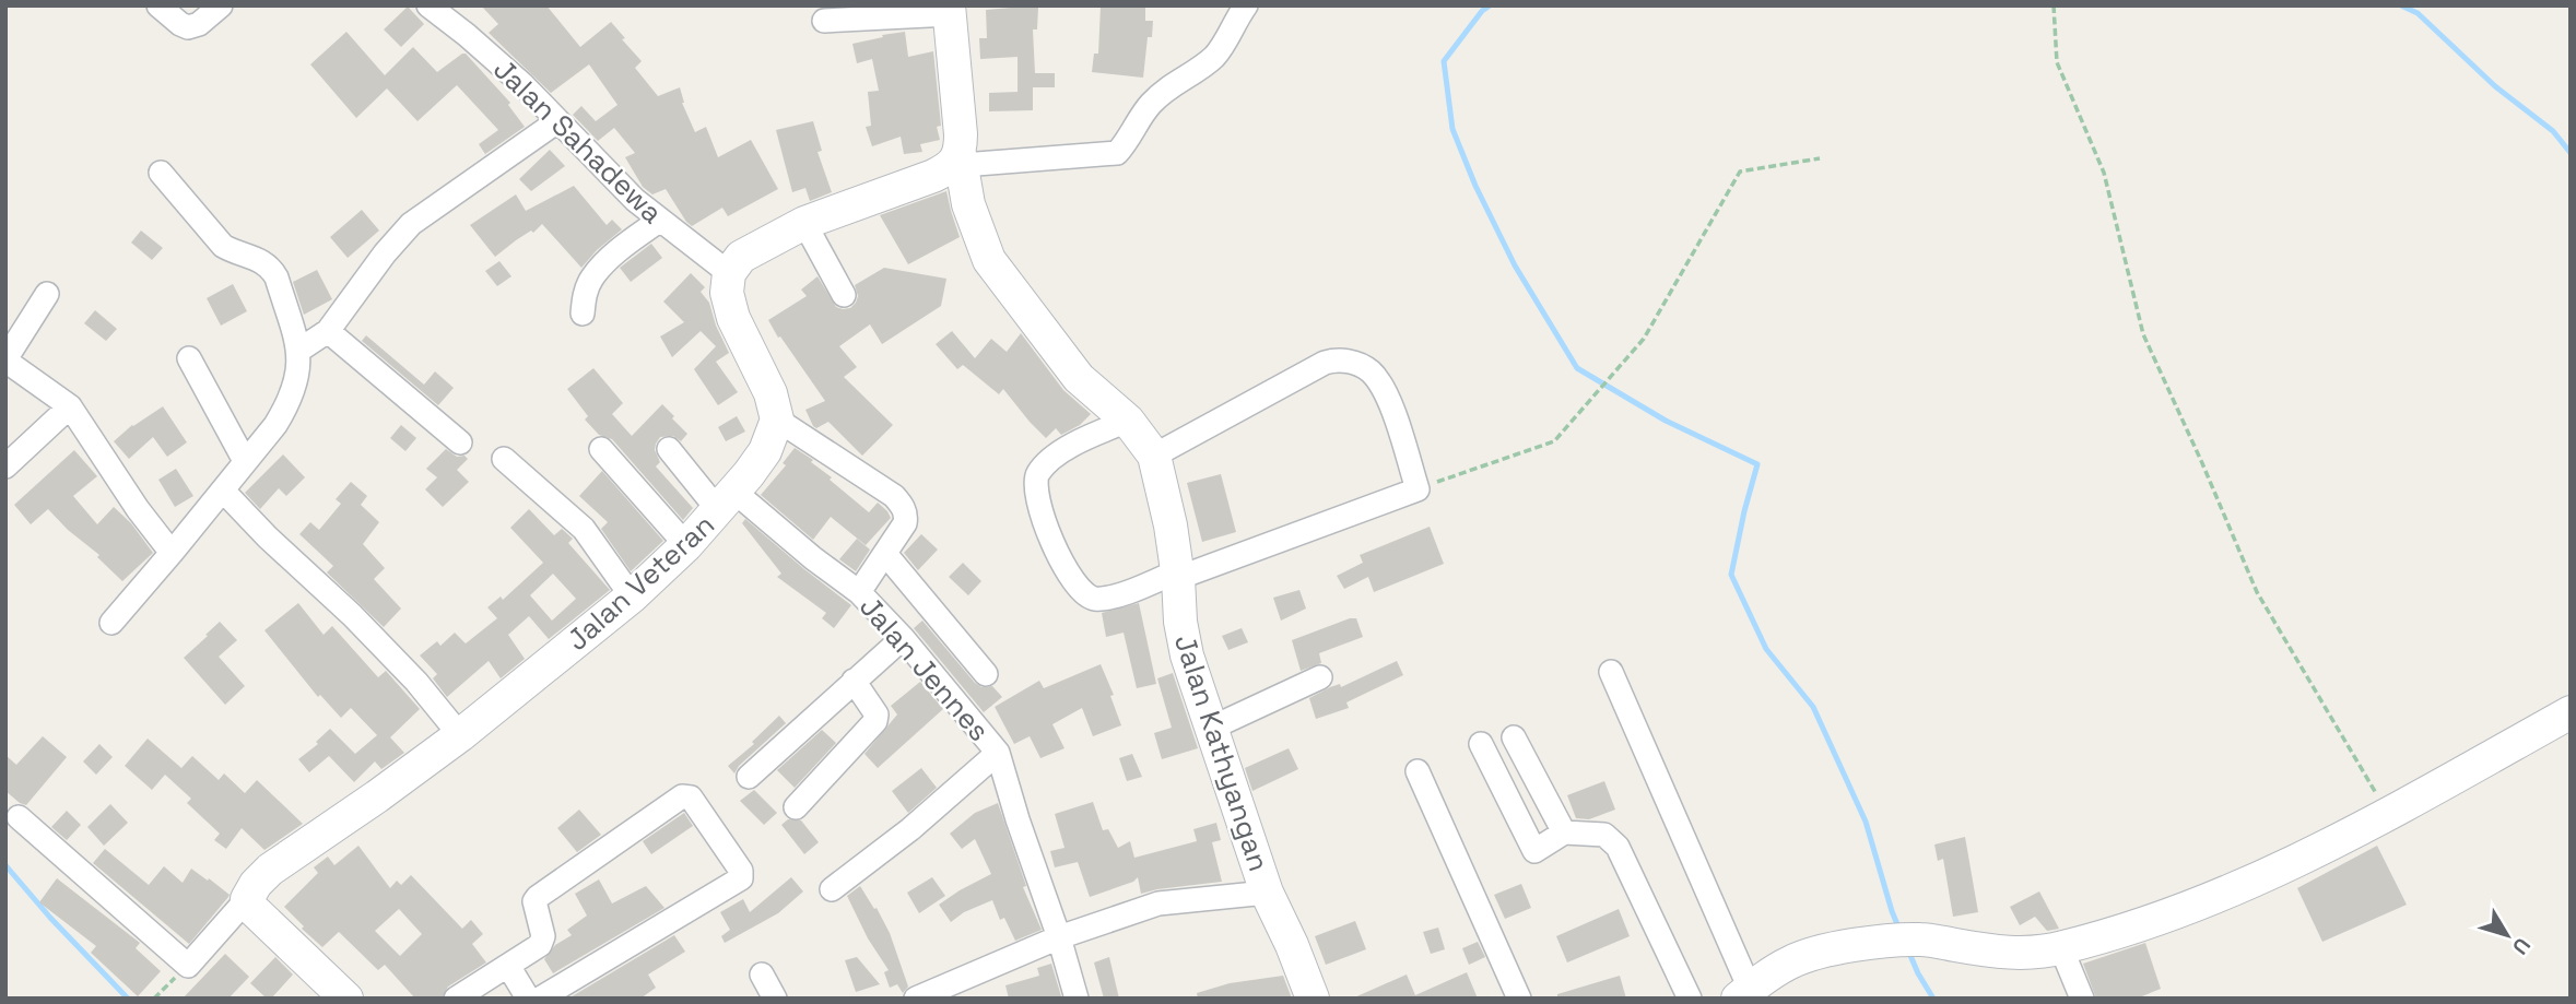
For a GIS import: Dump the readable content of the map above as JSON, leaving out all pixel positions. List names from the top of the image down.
{
  "streets": {
    "street": [
      "Jalan Sahadewa",
      "Jalan Veteran",
      "Jalan Jennes",
      "Jalan Kathyangan"
    ]
  },
  "crossings": [
    ["Jalan Veteran", "Jalan Jennes"]
  ],
  "north": "bottom right"
}
